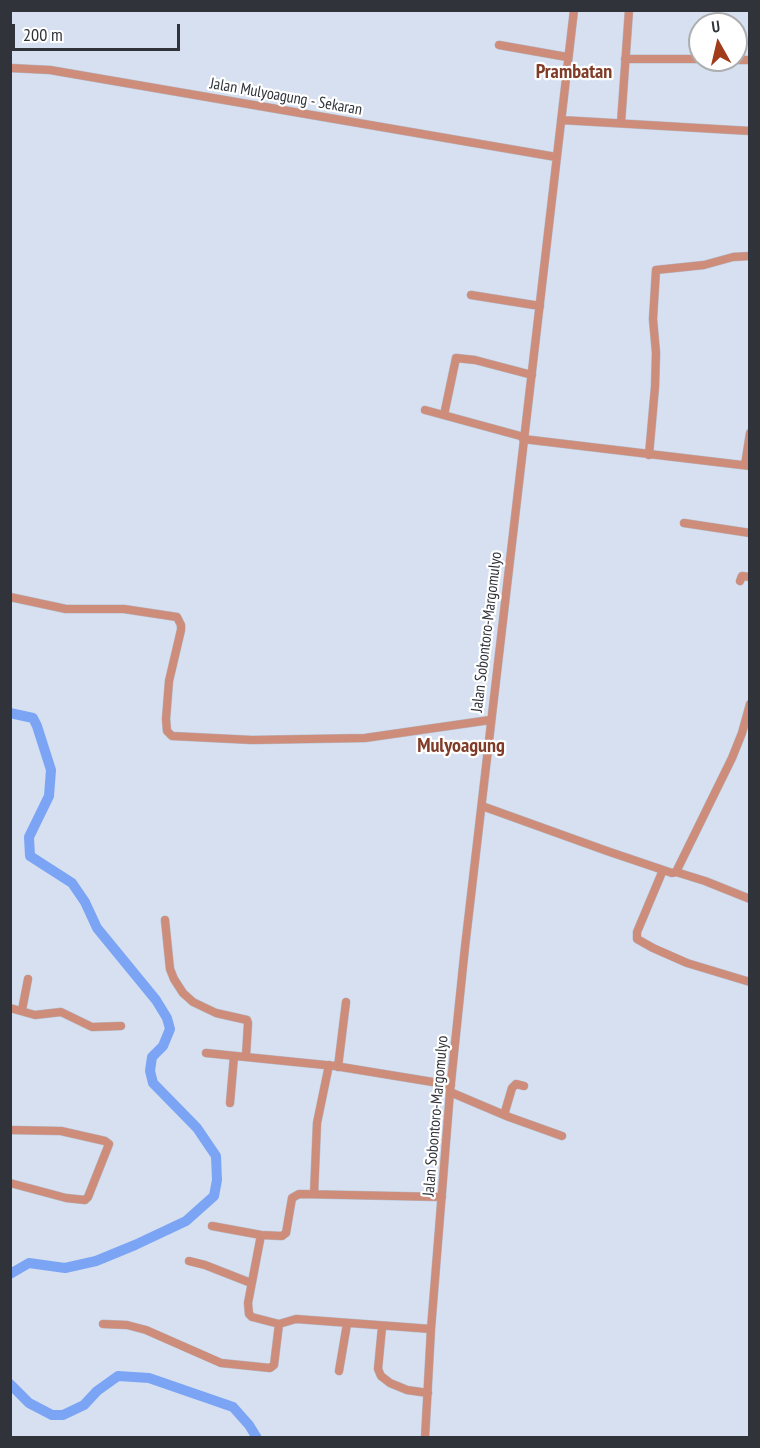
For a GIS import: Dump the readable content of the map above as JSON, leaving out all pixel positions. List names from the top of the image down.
{
  "streets": {
    "street": ["Jalan Mulyoagung - Sekaran", "Jalan Sobontoro-Margomulyo"]
  },
  "crossings": [
    ["Jalan Mulyoagung - Sekaran", "Jalan Sobontoro-Margomulyo"]
  ],
  "districts": ["Prambatan", "Mulyoagung"],
  "scale_bar": "200 m",
  "north": "top"
}
